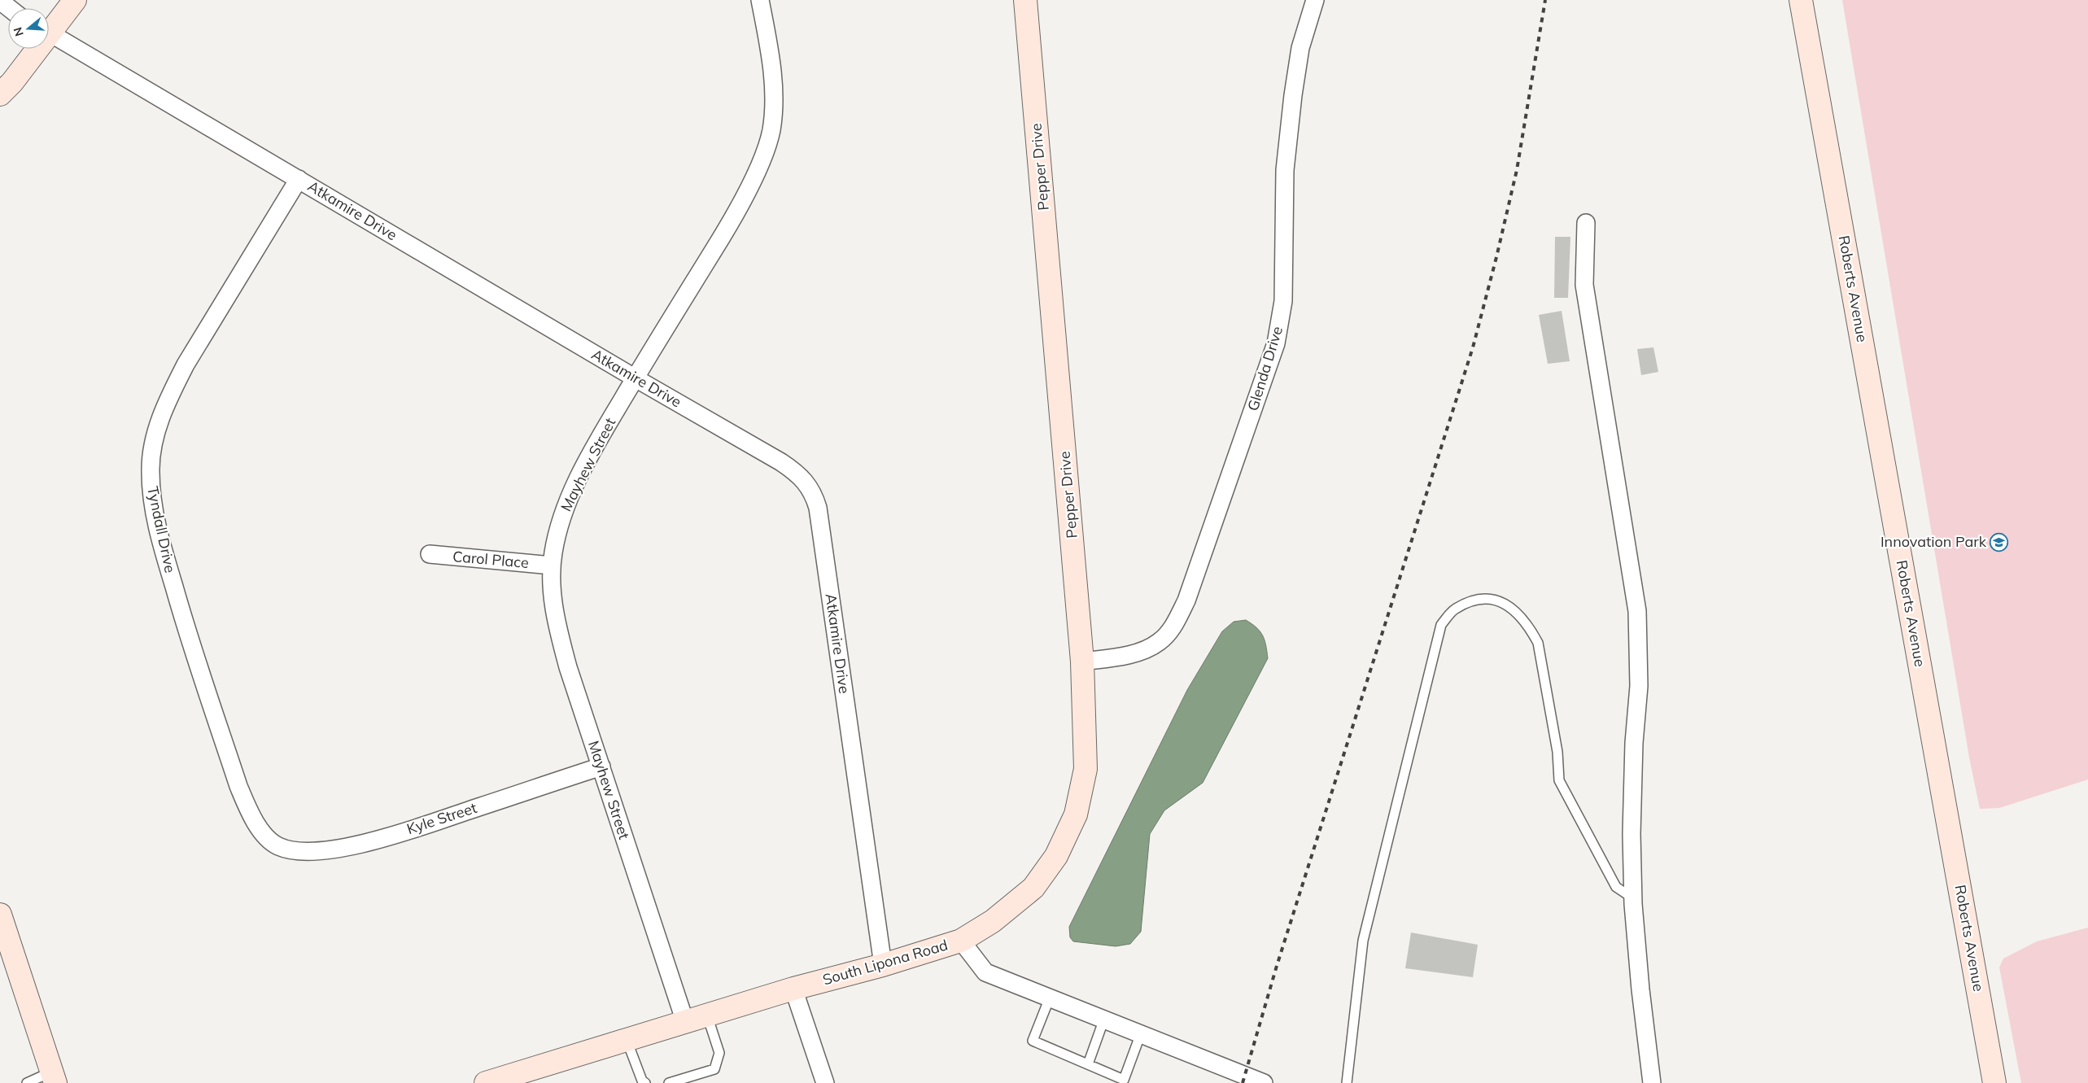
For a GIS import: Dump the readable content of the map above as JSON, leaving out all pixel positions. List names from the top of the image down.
{
  "streets": {
    "street": [
      "Pepper Drive",
      "Atkamire Drive",
      "Roberts Avenue",
      "Glenda Drive",
      "Mayhew Street",
      "Tyndall Drive",
      "Carol Place",
      "Kyle Street",
      "South Lipona Road"
    ]
  },
  "crossings": [
    ["Pepper Drive", "Glenda Drive"],
    ["Pepper Drive", "South Lipona Road"],
    ["Atkamire Drive", "Mayhew Street"],
    ["Atkamire Drive", "Tyndall Drive"],
    ["Atkamire Drive", "South Lipona Road"],
    ["Mayhew Street", "Carol Place"],
    ["Mayhew Street", "Kyle Street"],
    ["Mayhew Street", "South Lipona Road"],
    ["Tyndall Drive", "Kyle Street"]
  ],
  "places": {
    "school or university": ["Innovation Park"]
  },
  "north": "left"
}
